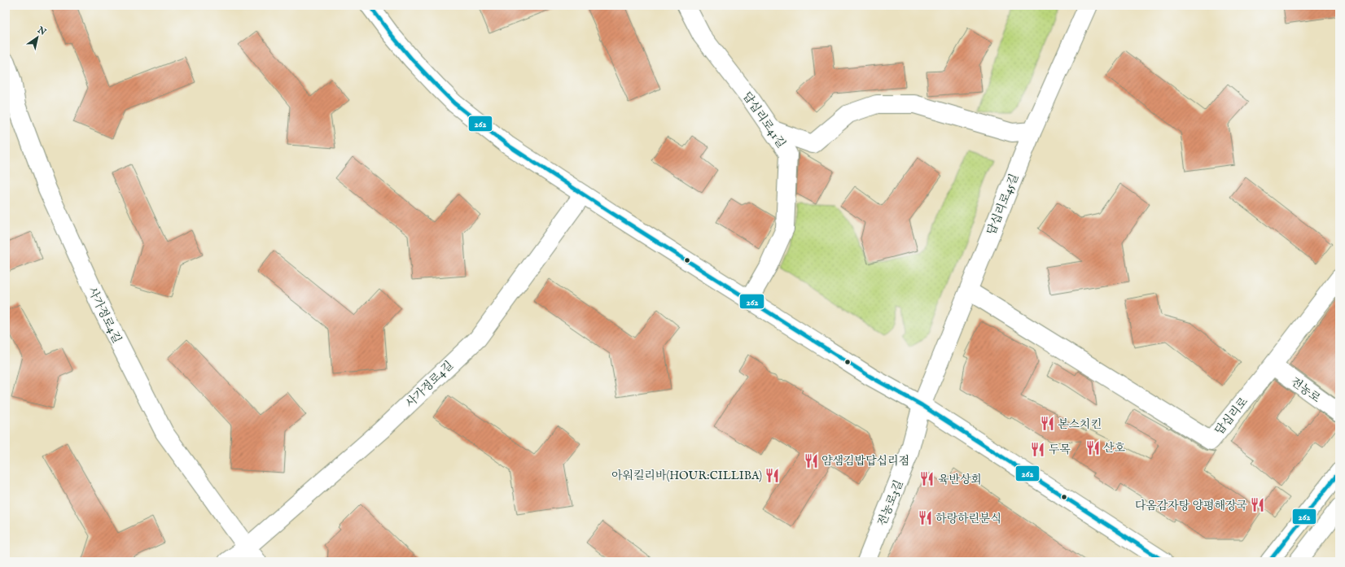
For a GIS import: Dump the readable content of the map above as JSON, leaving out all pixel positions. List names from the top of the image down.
{
  "streets": {
    "street": [
      "답십리로41길",
      "답십리로45길",
      "사가정로4길",
      "전농로",
      "답십리로",
      "전농로3길"
    ]
  },
  "crossings": [
    ["답십리로45길", "답십리로"],
    ["답십리로45길", "전농로3길"],
    ["전농로", "답십리로"]
  ],
  "places": {
    "restaurant": [
      "본스치킨",
      "산호",
      "두목",
      "얌샘김밥답십리점",
      "아워킬리바(HOUR:CILLIBA)",
      "육반상회",
      "다옴감자탕 양평해장국",
      "하랑하린분식"
    ]
  },
  "lines": ["transit line 262"],
  "north": "top right"
}
